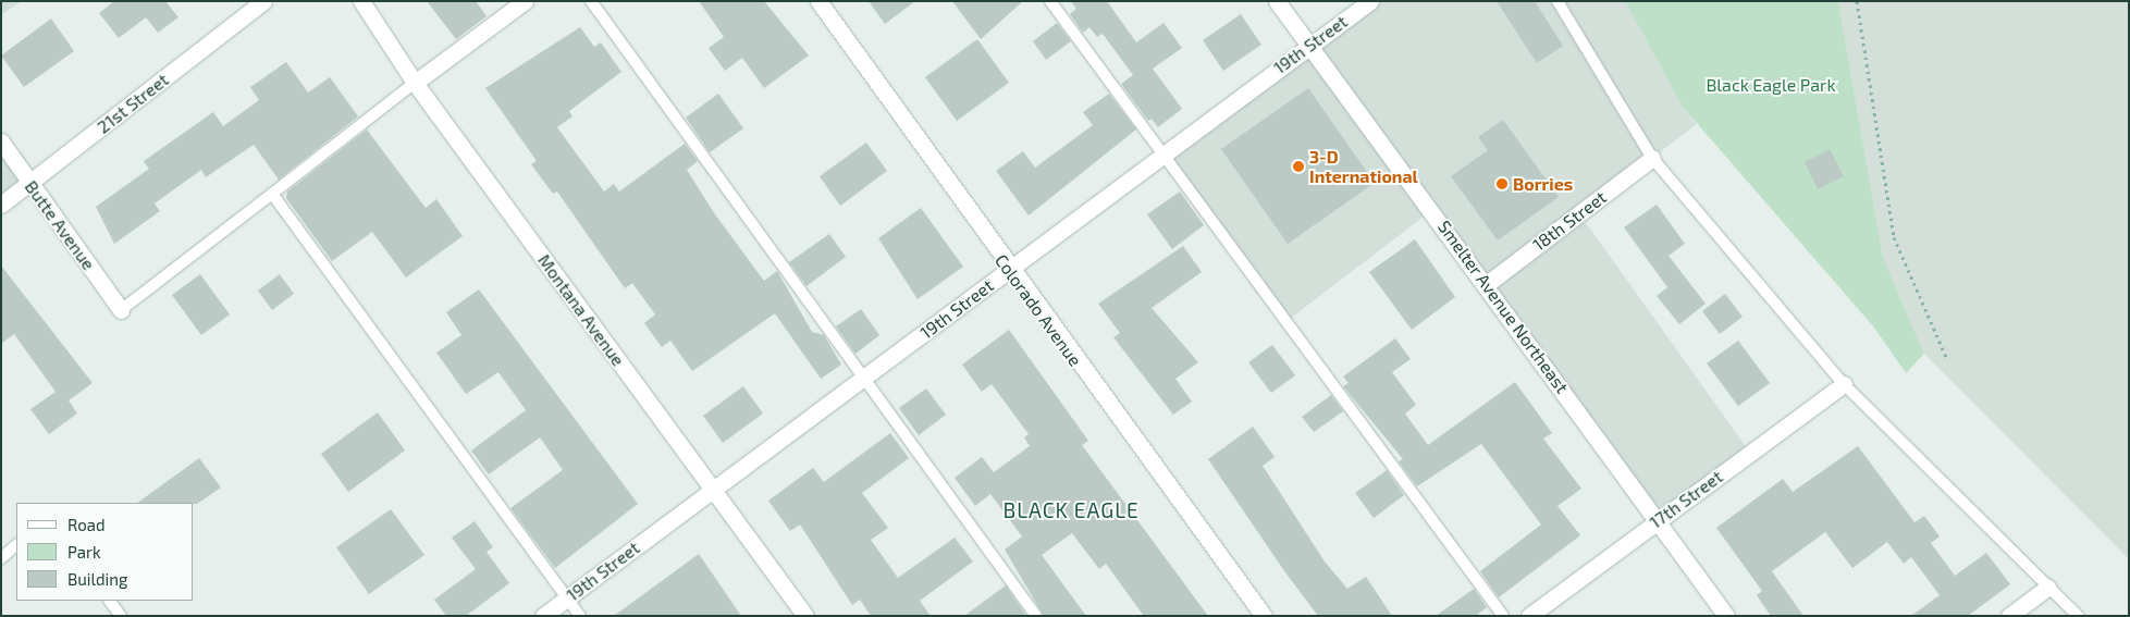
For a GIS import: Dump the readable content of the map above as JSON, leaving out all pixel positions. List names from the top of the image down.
{
  "streets": {
    "street": [
      "19th Street",
      "21st Street",
      "18th Street",
      "Butte Avenue",
      "Smelter Avenue Northeast",
      "Montana Avenue",
      "Colorado Avenue",
      "17th Street"
    ]
  },
  "crossings": [
    ["19th Street", "Smelter Avenue Northeast"],
    ["19th Street", "Montana Avenue"],
    ["19th Street", "Colorado Avenue"],
    ["21st Street", "Butte Avenue"],
    ["18th Street", "Smelter Avenue Northeast"],
    ["Smelter Avenue Northeast", "17th Street"]
  ],
  "districts": ["BLACK EAGLE"],
  "parks": ["Black Eagle Park"],
  "places": ["3-D International", "Borries"],
  "legend": ["Road", "Park", "Building"]
}
